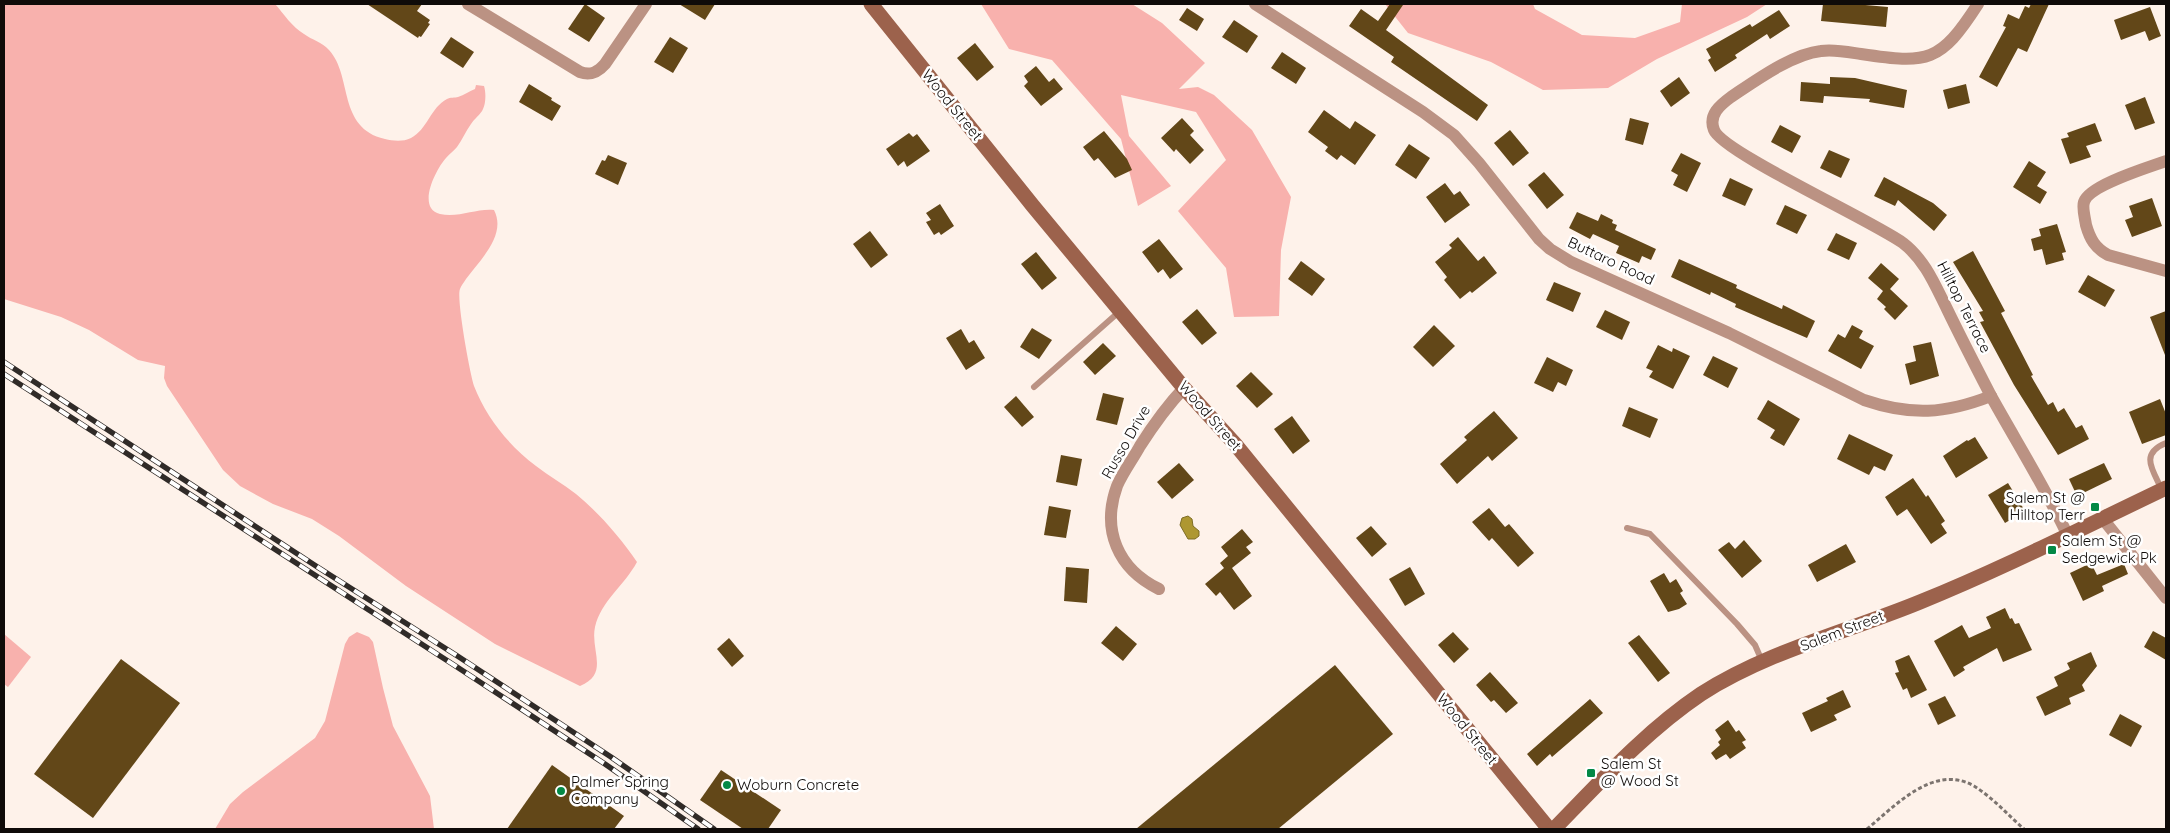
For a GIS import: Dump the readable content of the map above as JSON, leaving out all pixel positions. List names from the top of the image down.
{
  "streets": {
    "street": [
      "Wood Street",
      "Buttaro Road",
      "Hilltop Terrace",
      "Russo Drive",
      "Salem Street"
    ]
  },
  "crossings": [
    ["Wood Street", "Russo Drive"],
    ["Buttaro Road", "Hilltop Terrace"],
    ["Hilltop Terrace", "Salem Street"]
  ],
  "places": {
    "transit": ["Salem St @ Hilltop Terr", "Salem St @ Sedgewick Pk", "Salem St @ Wood St"],
    "other": ["Woburn Concrete", "Palmer Spring Company"]
  }
}
